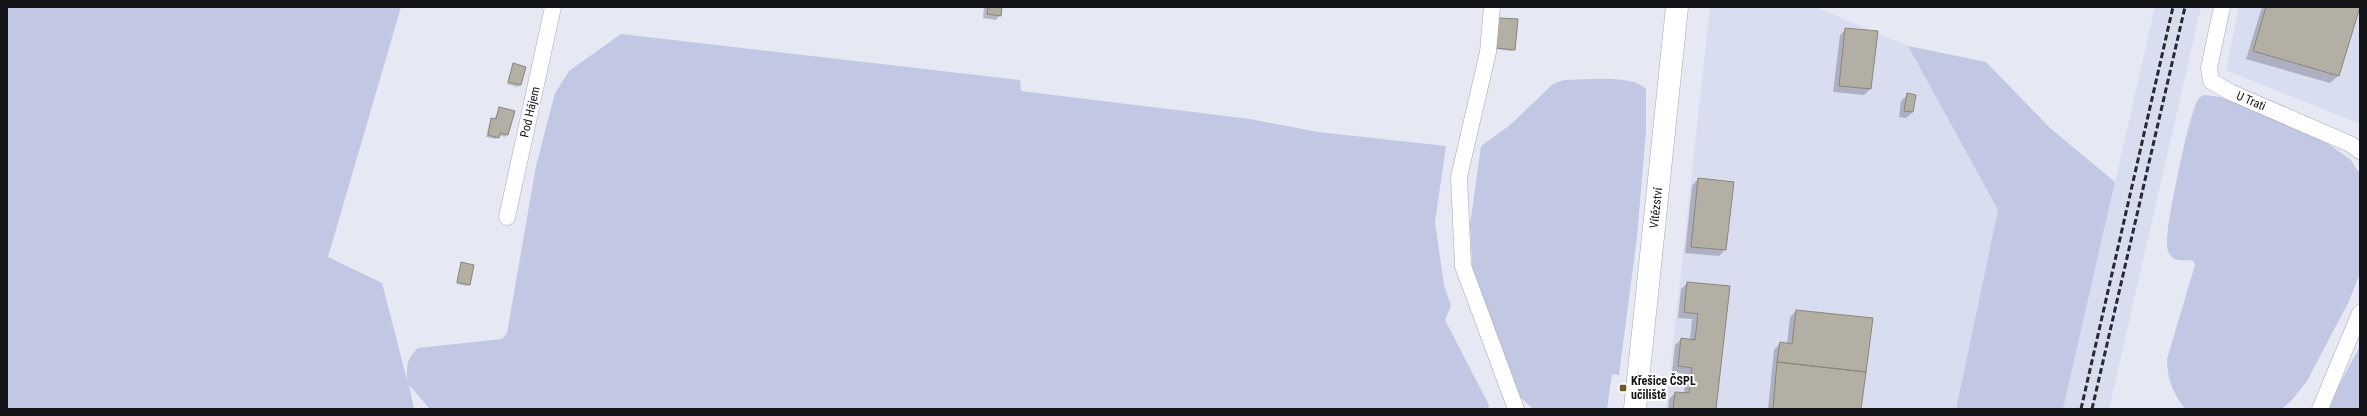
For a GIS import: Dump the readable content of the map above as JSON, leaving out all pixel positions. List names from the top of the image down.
{
  "streets": {
    "main road": ["Vítězství"],
    "street": ["U Trati", "Pod Hájem"]
  },
  "places": {
    "transit": ["Křešice ČSPL učiliště"]
  }
}
